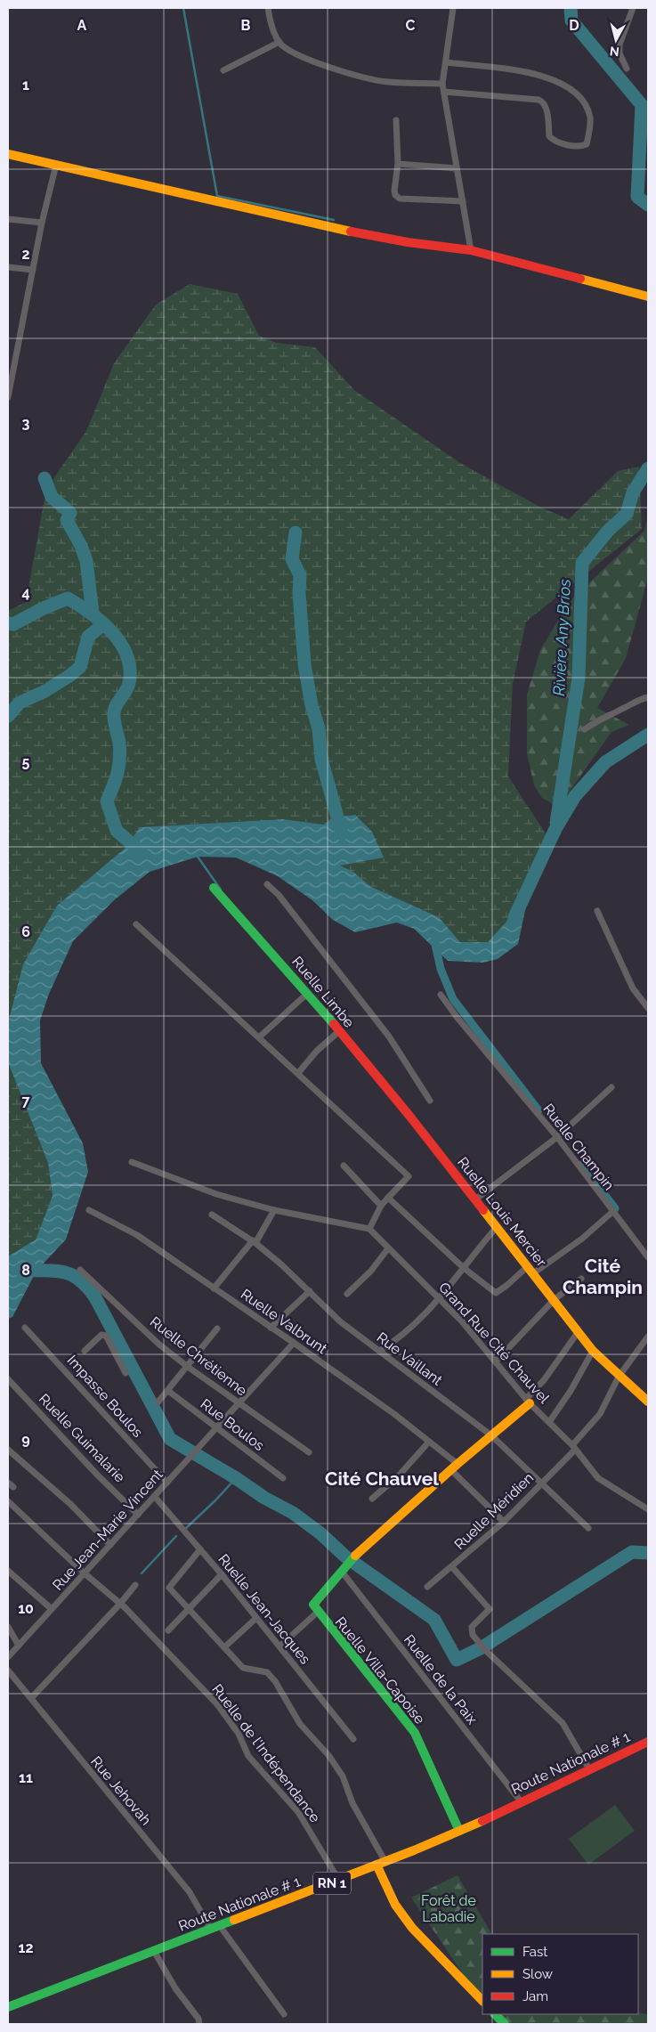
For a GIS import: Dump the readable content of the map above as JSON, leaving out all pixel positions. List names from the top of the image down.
{
  "streets": {
    "street": [
      "Ruelle Limbe",
      "Ruelle Champin",
      "Ruelle Louis Mercier",
      "Ruelle Valbrunt",
      "Grand Rue Cité Chauvel",
      "Ruelle Chrétienne",
      "Rue Vaillant",
      "Impasse Boulos",
      "Rue Boulos",
      "Ruelle Guimalarie",
      "Ruelle Méridien",
      "Rue Jean-Marie Vincent",
      "Ruelle Jean-Jacques",
      "Ruelle Villa-Capoise",
      "Ruelle de la Paix",
      "Ruelle de l'Indépendance",
      "Route Nationale # 1",
      "Rue Jehovah",
      "RN 1"
    ]
  },
  "crossings": [
    ["Ruelle Limbe", "Ruelle Louis Mercier"],
    ["Ruelle Louis Mercier", "Ruelle Méridien"],
    ["Ruelle Valbrunt", "Ruelle Méridien"],
    ["Ruelle Valbrunt", "Rue Jean-Marie Vincent"],
    ["Ruelle Valbrunt", "Ruelle Villa-Capoise"],
    ["Grand Rue Cité Chauvel", "Ruelle Méridien"],
    ["Grand Rue Cité Chauvel", "Ruelle Villa-Capoise"],
    ["Ruelle Chrétienne", "Rue Jean-Marie Vincent"],
    ["Rue Vaillant", "Ruelle Méridien"],
    ["Rue Vaillant", "Ruelle Villa-Capoise"],
    ["Impasse Boulos", "Rue Jean-Marie Vincent"],
    ["Rue Boulos", "Rue Jean-Marie Vincent"],
    ["Ruelle Guimalarie", "Rue Jean-Marie Vincent"],
    ["Rue Jean-Marie Vincent", "Ruelle Jean-Jacques"],
    ["Rue Jean-Marie Vincent", "Ruelle de l'Indépendance"],
    ["Ruelle Villa-Capoise", "Ruelle de la Paix"],
    ["Ruelle Villa-Capoise", "Route Nationale # 1"],
    ["Ruelle de la Paix", "Route Nationale # 1"],
    ["Ruelle de l'Indépendance", "Route Nationale # 1"],
    ["Route Nationale # 1", "Rue Jehovah"]
  ],
  "districts": ["Cité Champin", "Cité Chauvel"],
  "water": ["Rivière Any Brios"],
  "parks": ["Forêt de Labadie"],
  "legend": ["Fast", "Slow", "Jam"],
  "north": "bottom",
  "grid": {
    "columns": [
      "A",
      "B",
      "C",
      "D"
    ],
    "rows": [
      "1",
      "2",
      "3",
      "4",
      "5",
      "6",
      "7",
      "8",
      "9",
      "10",
      "11",
      "12"
    ]
  }
}
